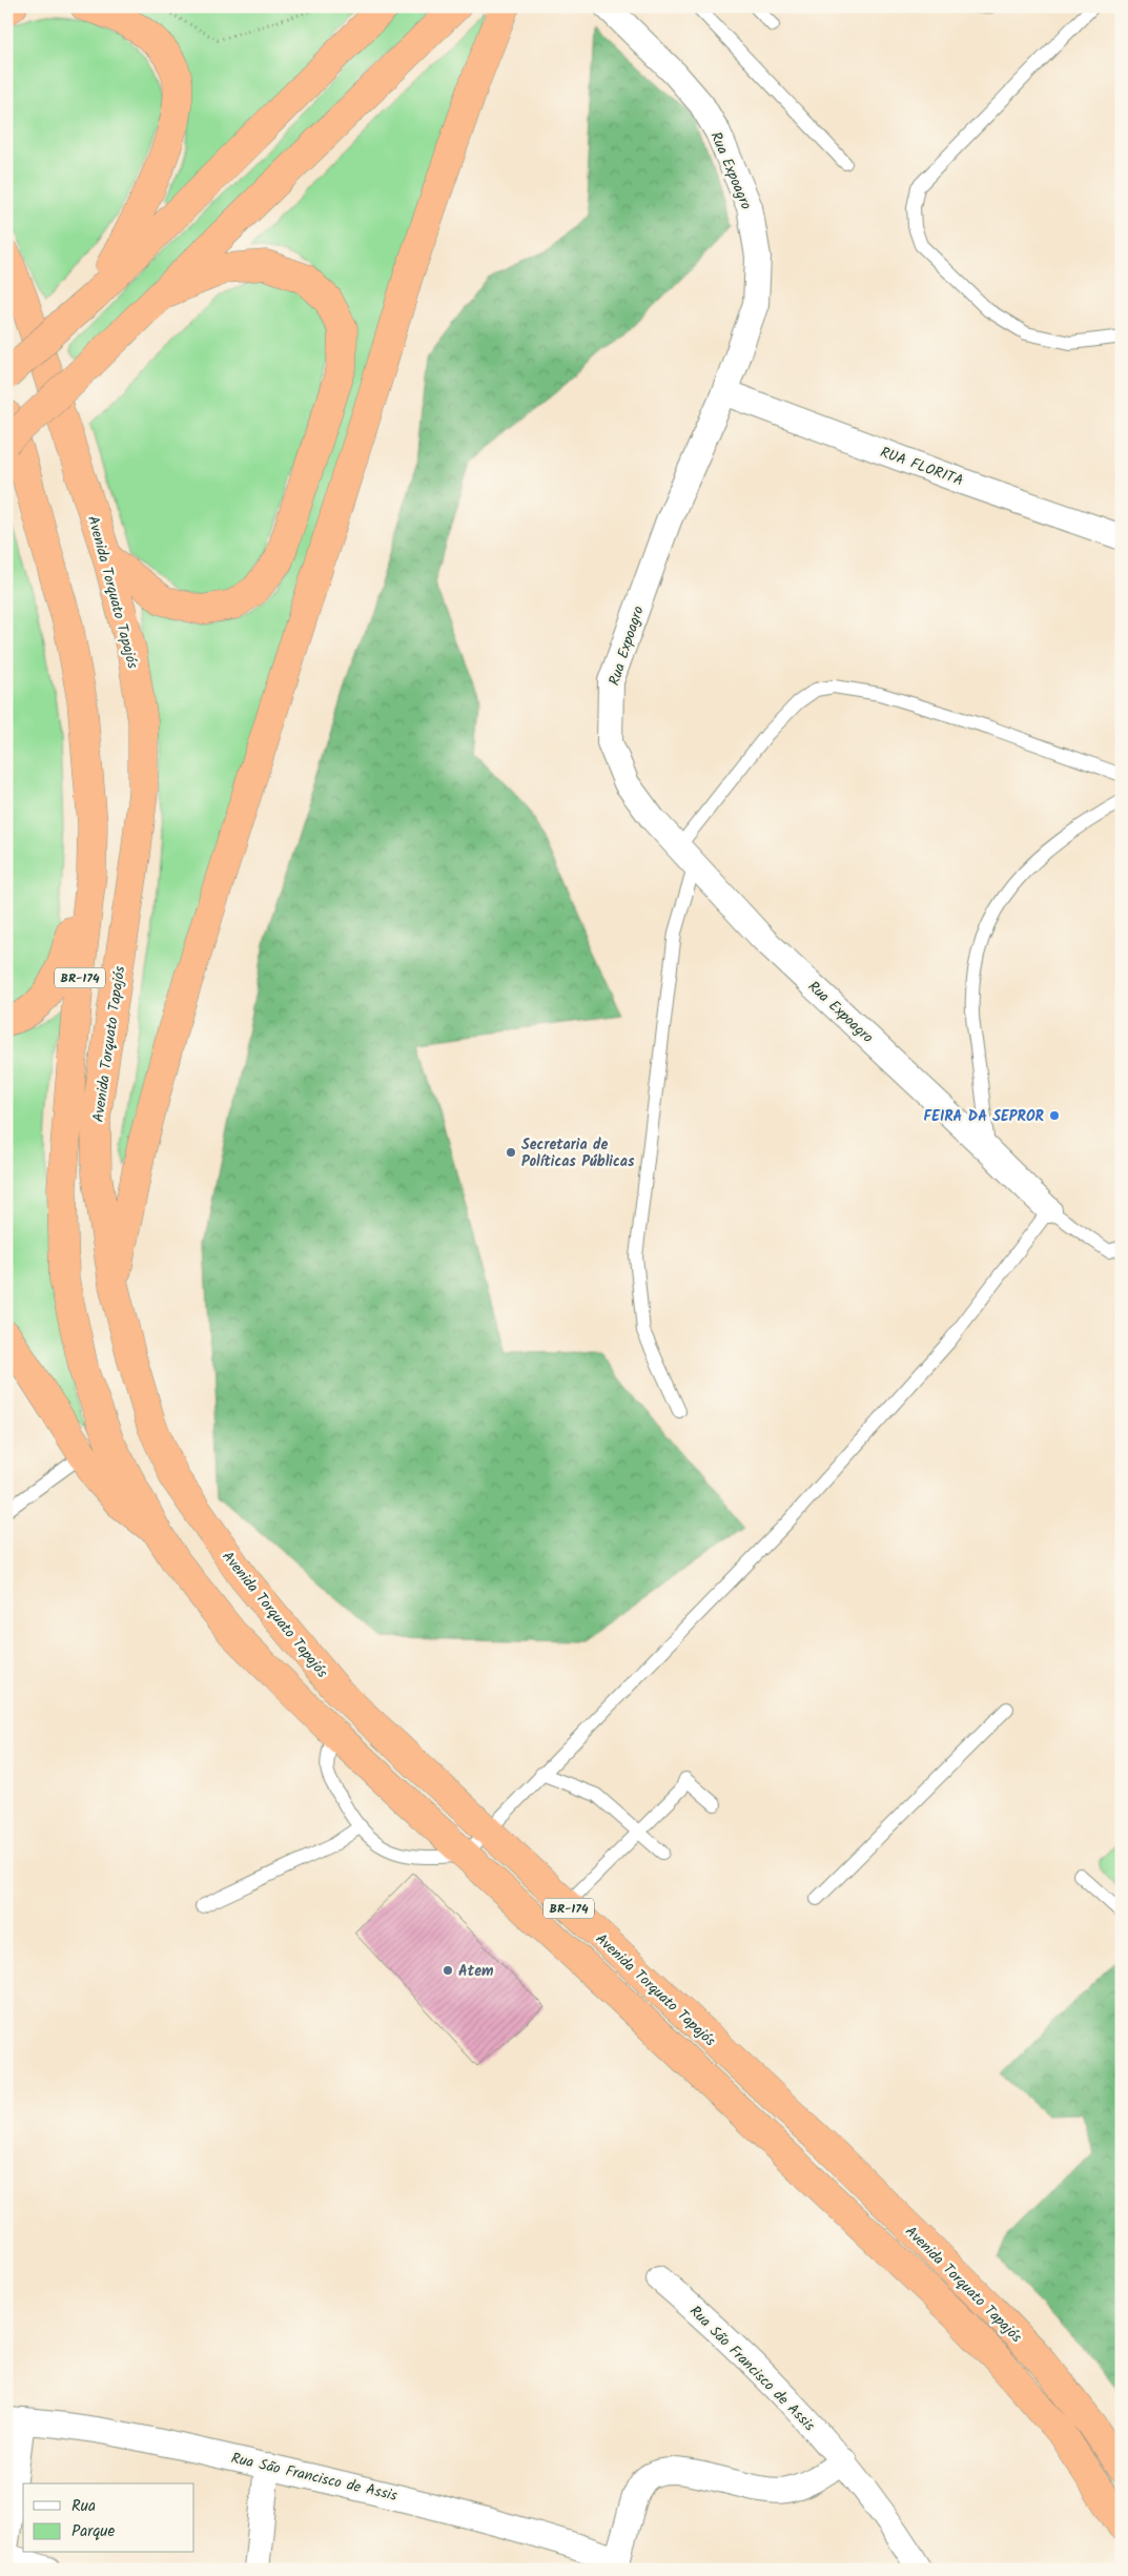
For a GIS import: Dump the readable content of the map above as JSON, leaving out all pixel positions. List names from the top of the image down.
{
  "streets": {
    "highway": ["Avenida Torquato Tapajós", "BR-174"],
    "street": ["Rua Expoagro", "RUA FLORITA", "Rua São Francisco de Assis"]
  },
  "crossings": [
    ["Rua Expoagro", "RUA FLORITA"]
  ],
  "places": ["FEIRA DA SEPROR", "Secretaria de Políticas Públicas", "Atem"],
  "legend": ["Rua", "Parque"]
}
